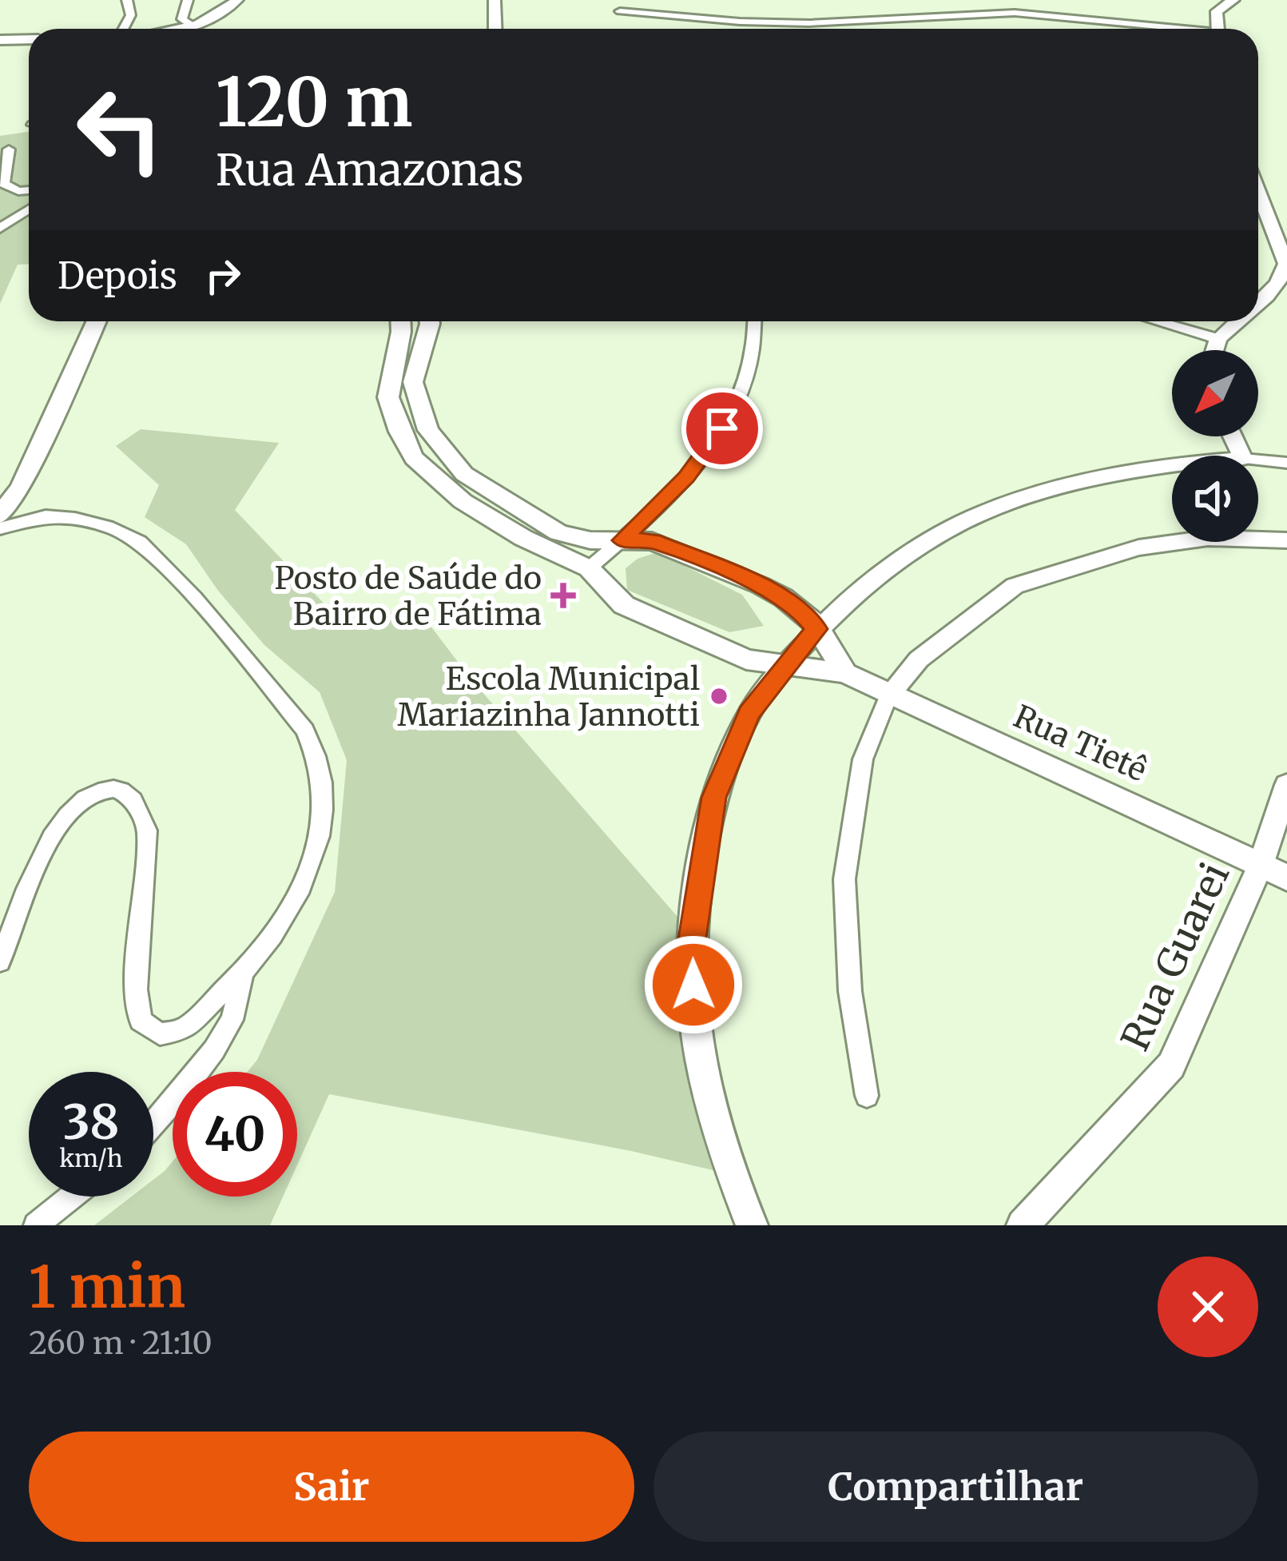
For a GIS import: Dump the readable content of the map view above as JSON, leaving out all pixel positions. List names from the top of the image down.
{
  "streets": {
    "main road": ["Rua Tietê"],
    "street": ["Rua Guarei"]
  },
  "crossings": [
    ["Rua Tietê", "Rua Guarei"]
  ],
  "places": {
    "health": ["Posto de Saúde do Bairro de Fátima"],
    "other": ["Escola Municipal Mariazinha Jannotti"]
  },
  "north": "bottom left",
  "page": {
    "turn": ["120 m", "Rua Amazonas"],
    "then": "Depois",
    "speed": "38 km/h",
    "limit": "40",
    "heading": ["1 min", "260 m · 21:10"],
    "buttons": ["Sair", "Compartilhar"]
  }
}
